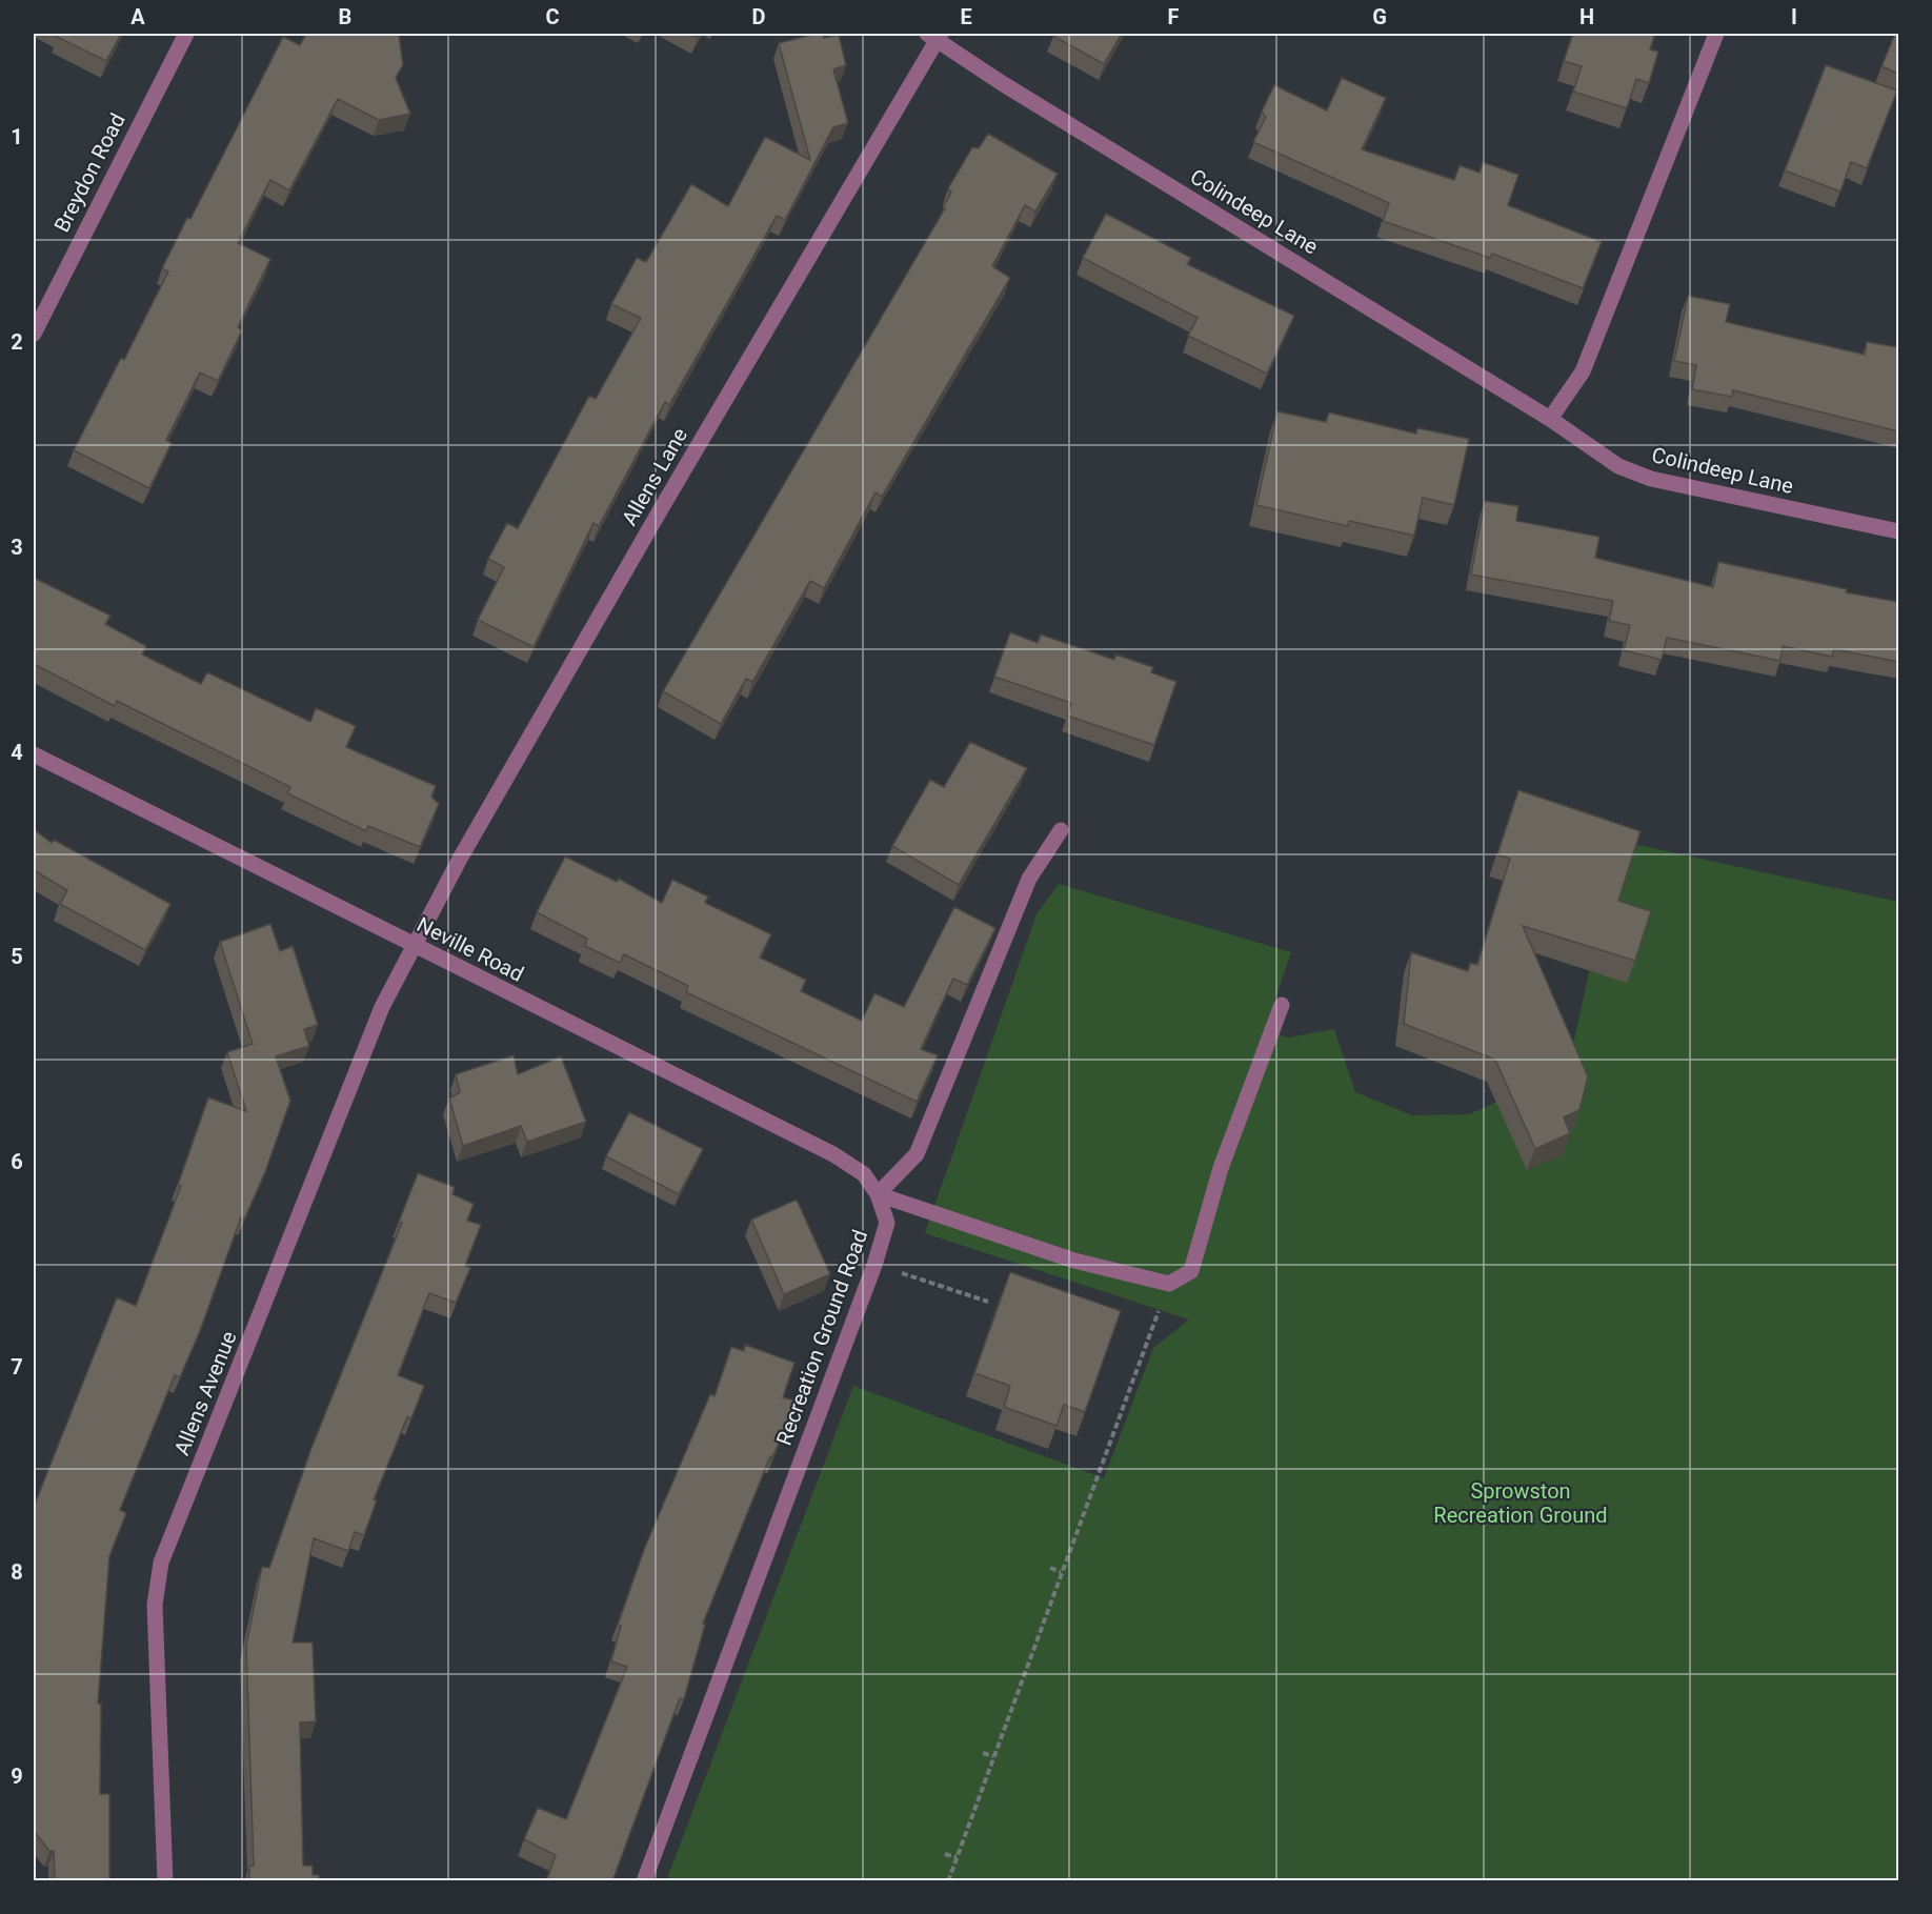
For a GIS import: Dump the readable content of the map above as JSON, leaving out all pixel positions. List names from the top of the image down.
{
  "streets": {
    "street": [
      "Breydon Road",
      "Colindeep Lane",
      "Allens Lane",
      "Neville Road",
      "Recreation Ground Road",
      "Allens Avenue"
    ]
  },
  "crossings": [
    ["Colindeep Lane", "Allens Lane"],
    ["Allens Lane", "Neville Road"],
    ["Allens Lane", "Allens Avenue"],
    ["Neville Road", "Recreation Ground Road"],
    ["Neville Road", "Allens Avenue"]
  ],
  "parks": ["Sprowston Recreation Ground"],
  "grid": {
    "columns": [
      "A",
      "B",
      "C",
      "D",
      "E",
      "F",
      "G",
      "H",
      "I"
    ],
    "rows": [
      "1",
      "2",
      "3",
      "4",
      "5",
      "6",
      "7",
      "8",
      "9"
    ]
  }
}
